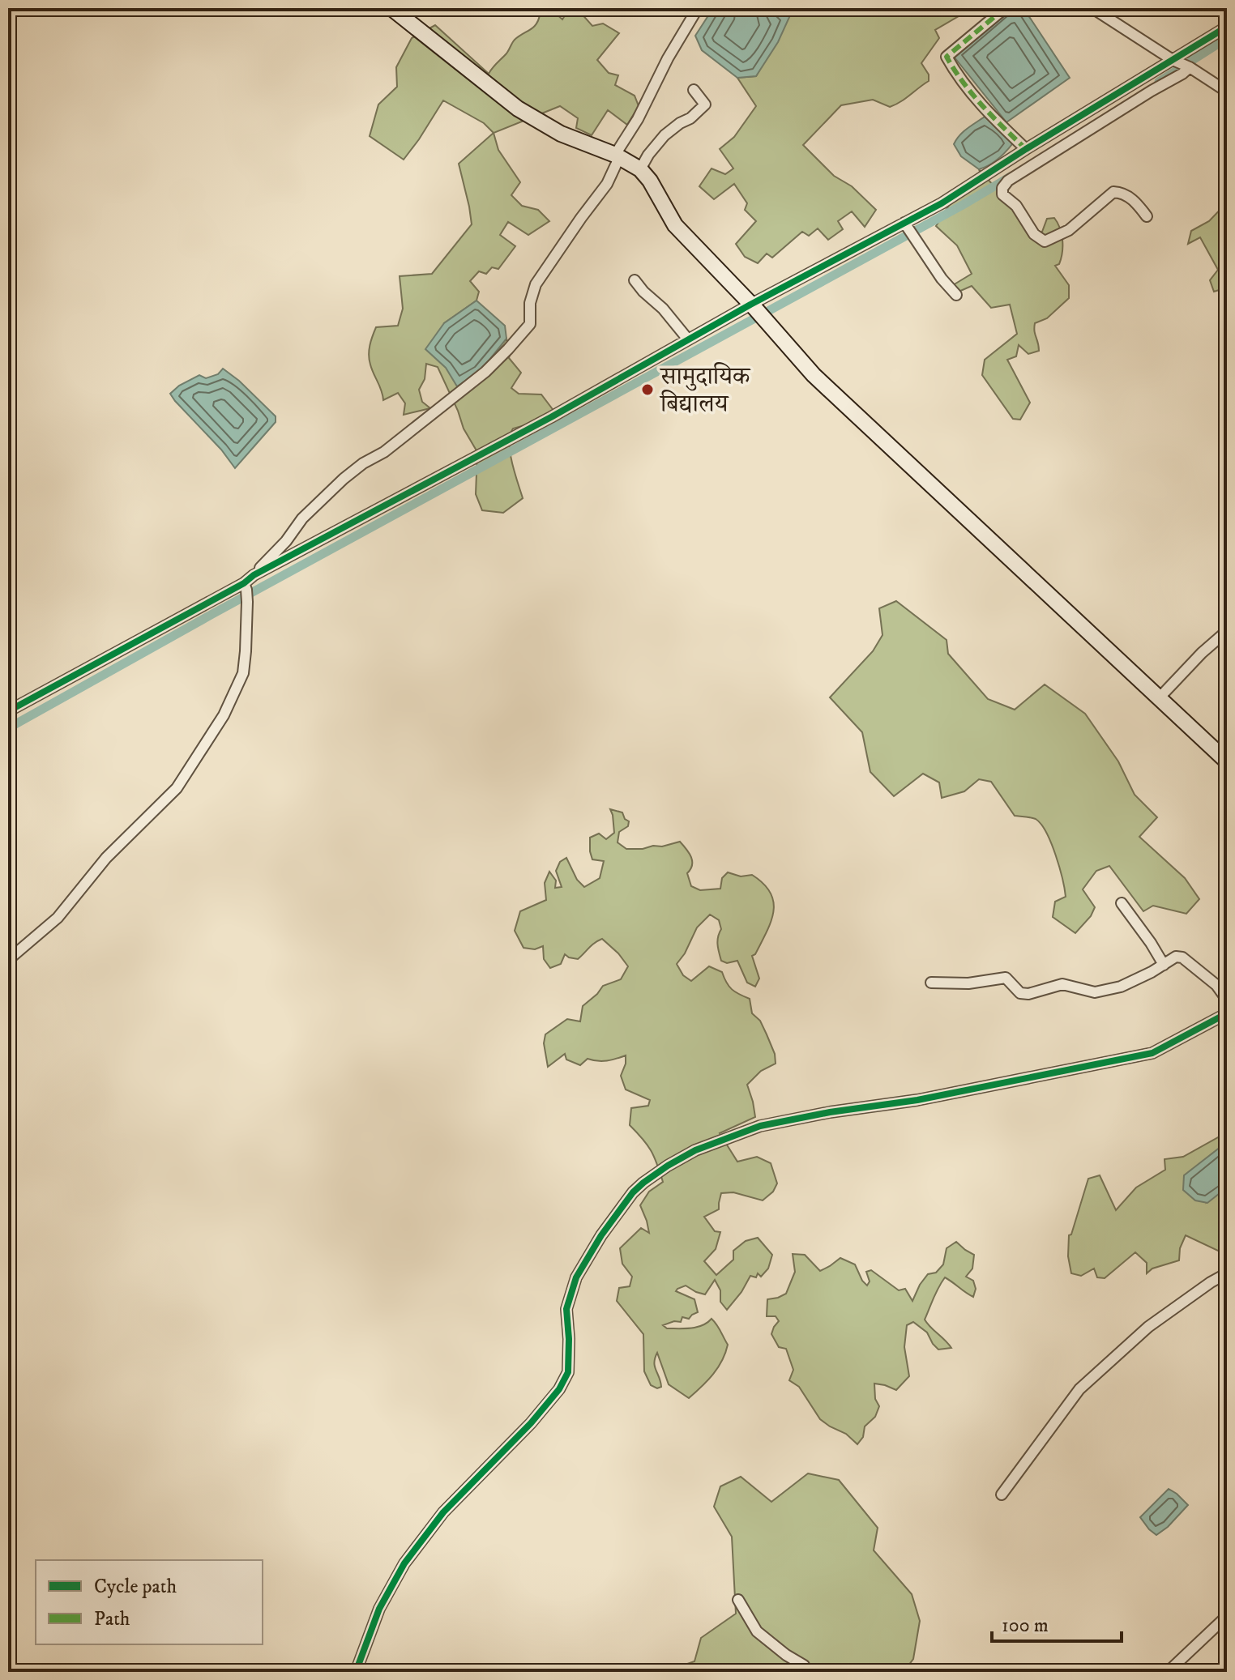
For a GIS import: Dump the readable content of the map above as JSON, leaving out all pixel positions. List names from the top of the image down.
{
  "places": ["सामुदायिक बिद्यालय"],
  "legend": ["Cycle path", "Path"],
  "scale_bar": "100 m"
}
